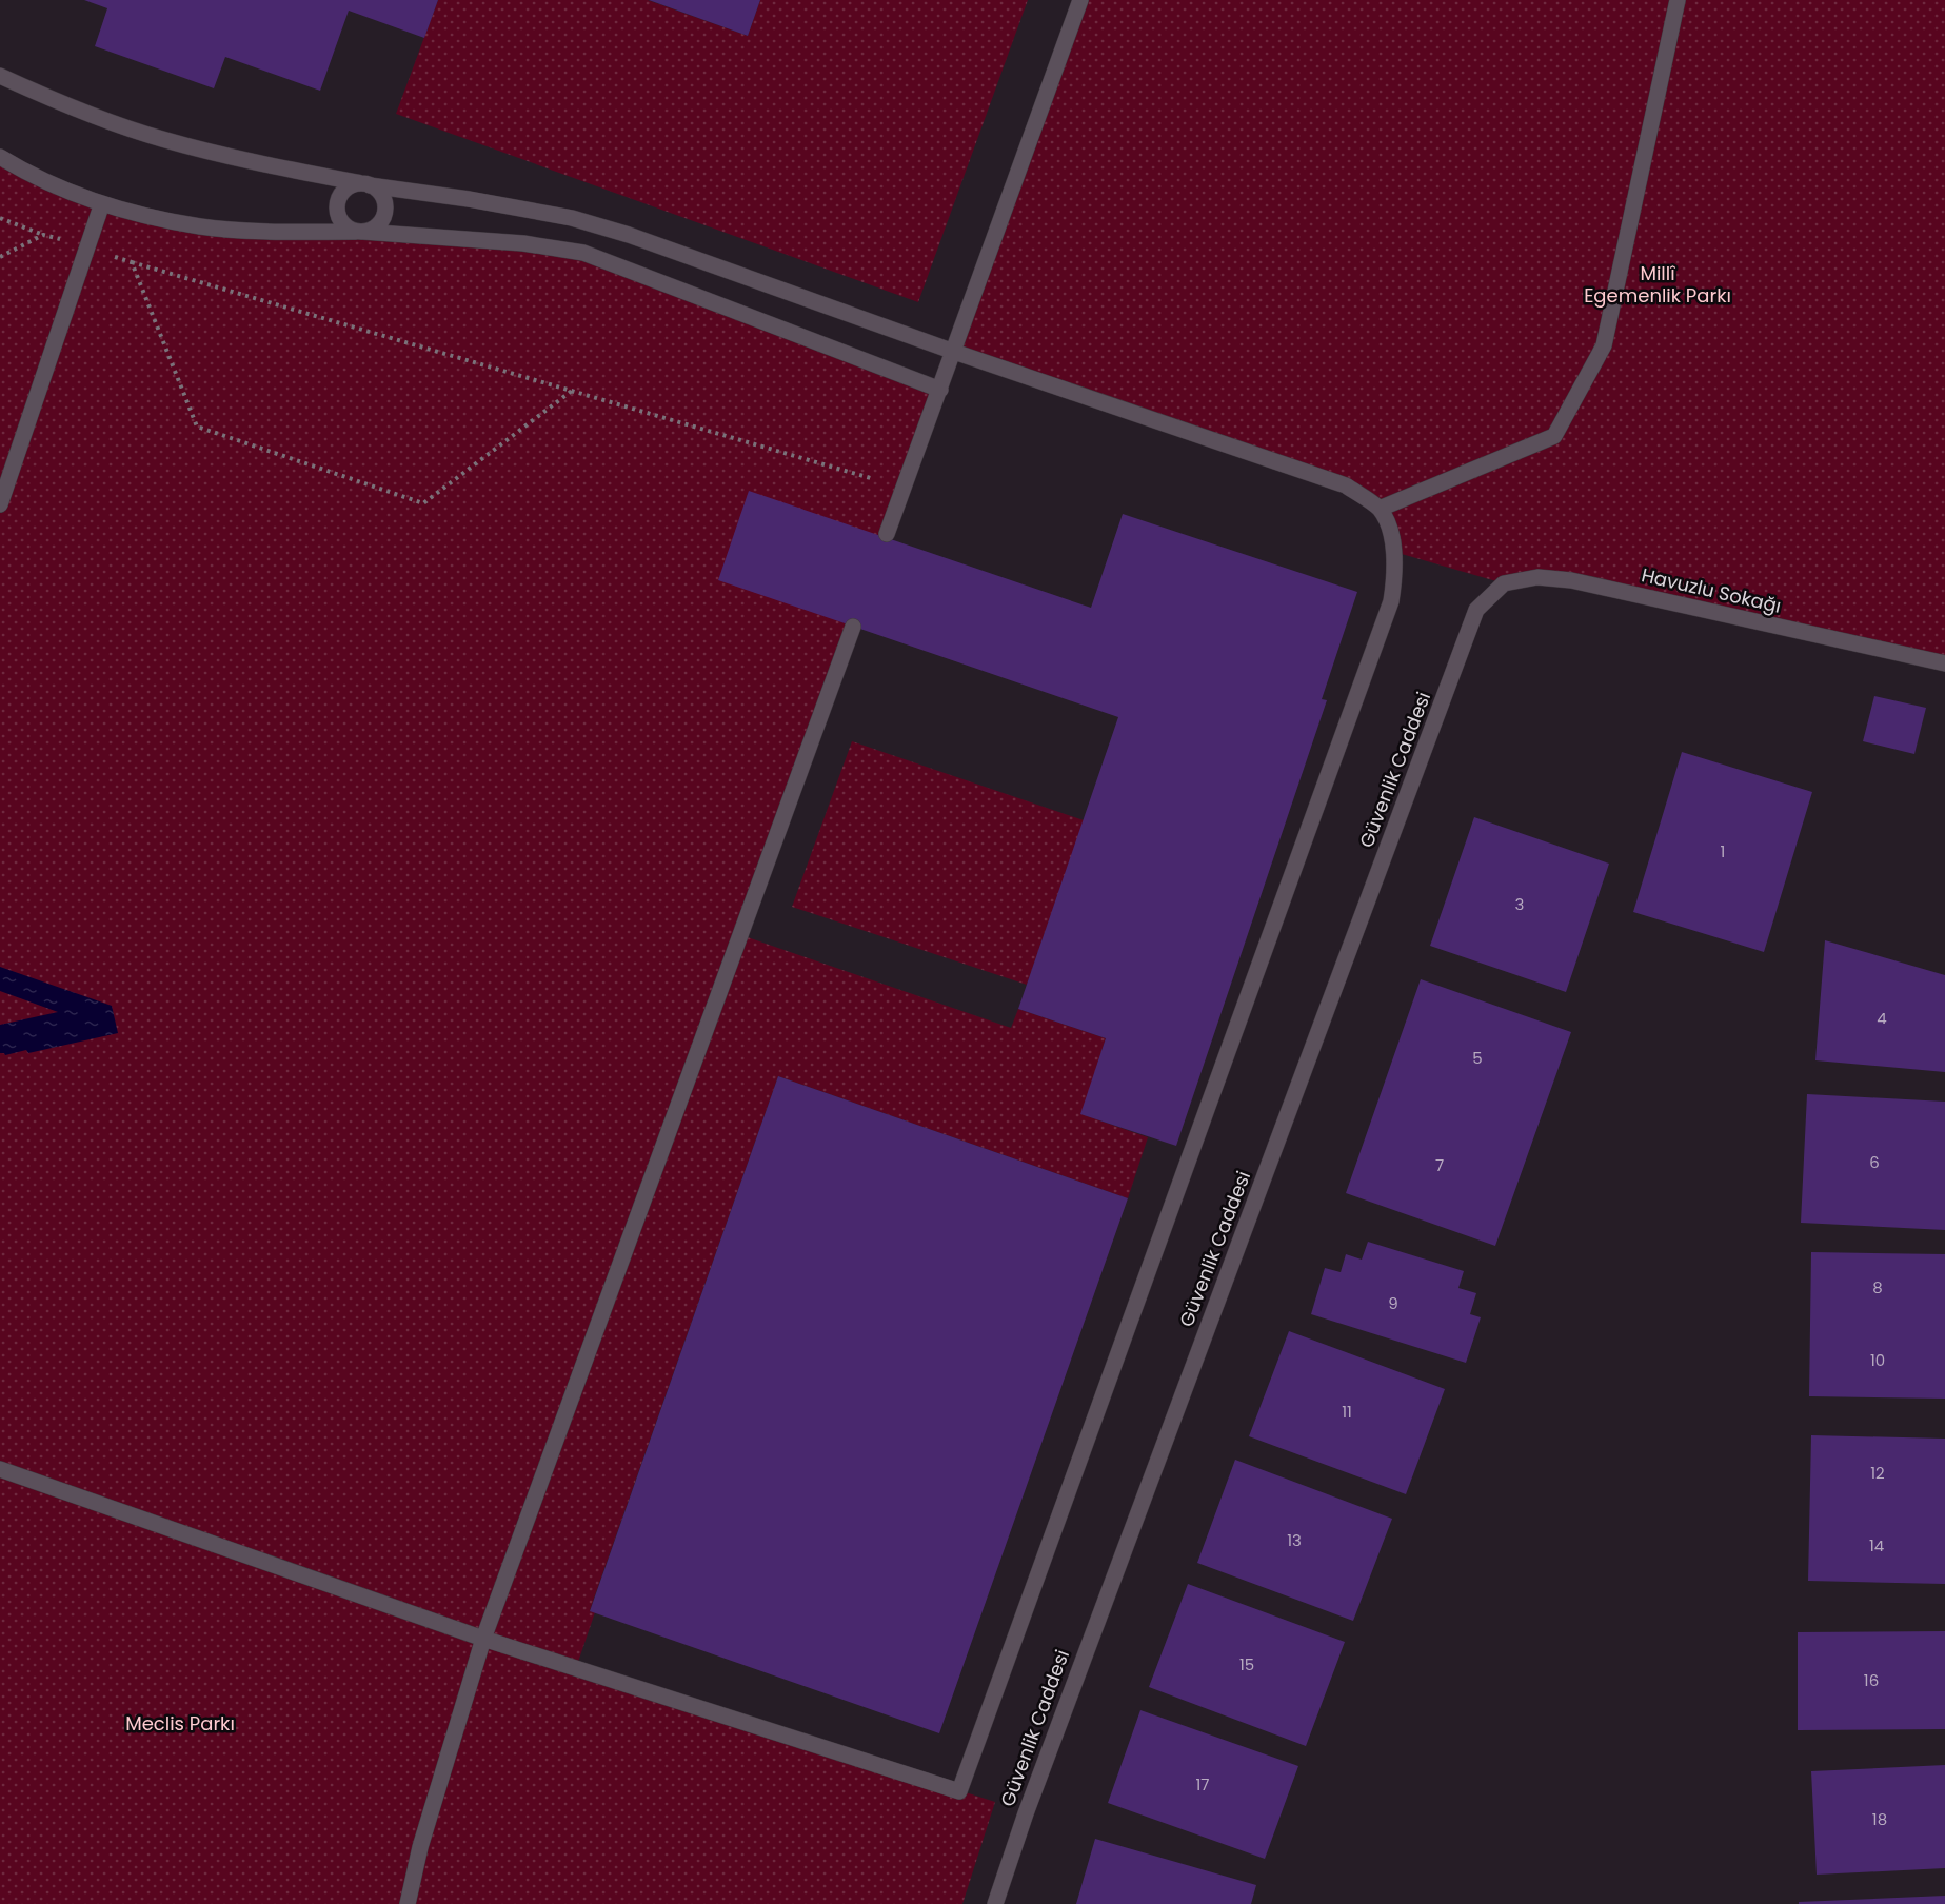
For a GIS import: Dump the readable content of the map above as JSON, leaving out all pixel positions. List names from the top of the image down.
{
  "streets": {
    "main road": ["Havuzlu Sokağı", "Güvenlik Caddesi"]
  },
  "crossings": [
    ["Havuzlu Sokağı", "Güvenlik Caddesi"]
  ],
  "parks": ["Millî Egemenlik Parkı", "Meclis Parkı"],
  "house_numbers": [
    "1",
    "3",
    "4",
    "5",
    "6",
    "7",
    "8",
    "9",
    "10",
    "11",
    "12",
    "13",
    "14",
    "15",
    "16",
    "17",
    "18"
  ]
}
